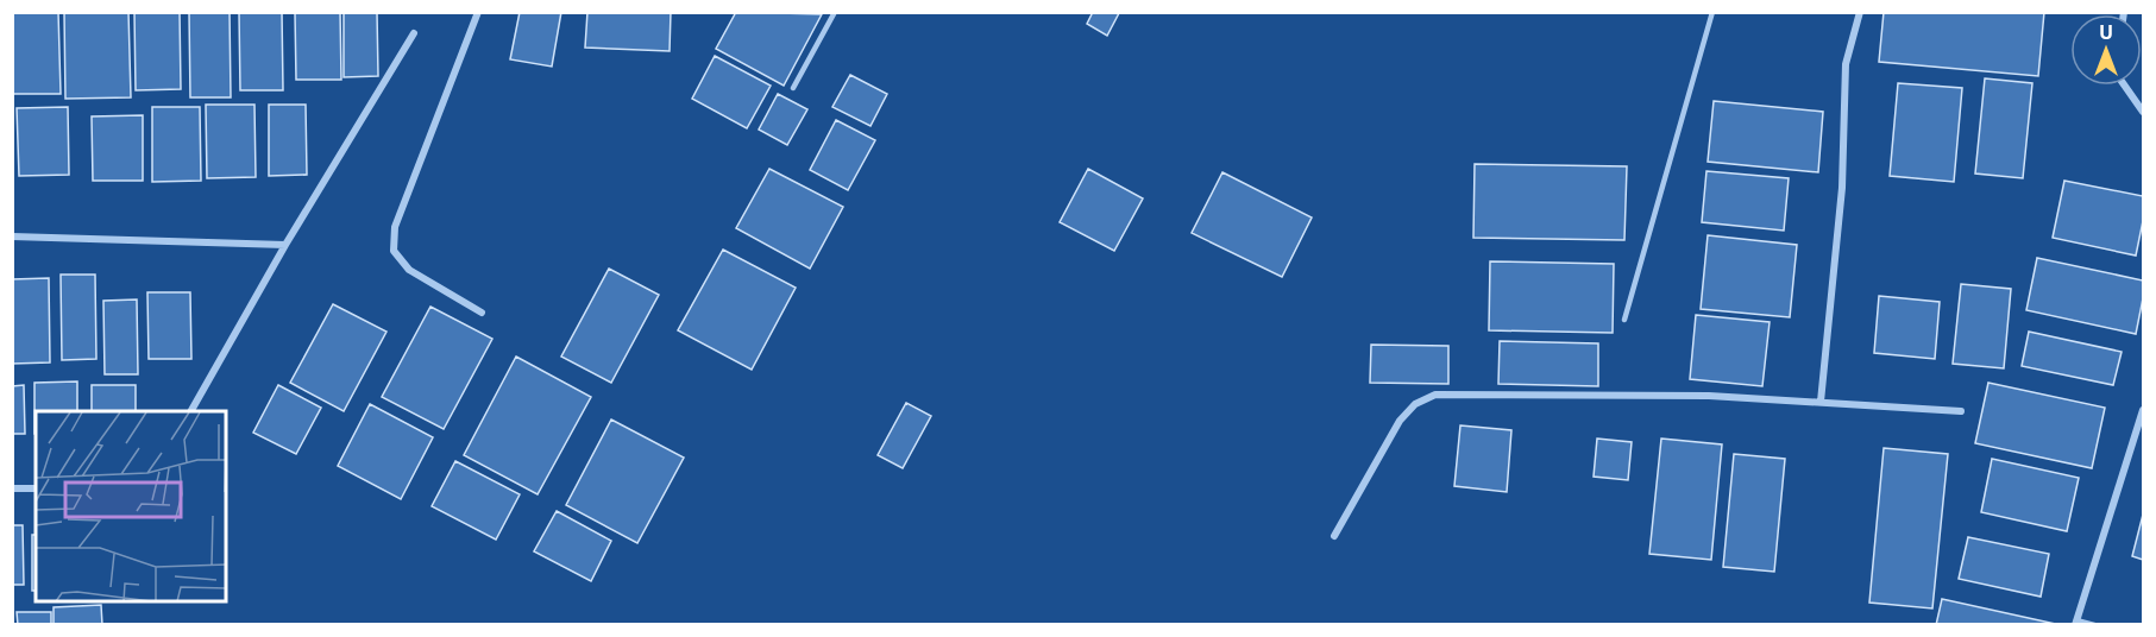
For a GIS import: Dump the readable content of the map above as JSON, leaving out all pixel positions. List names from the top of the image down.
{
  "north": "top"
}
